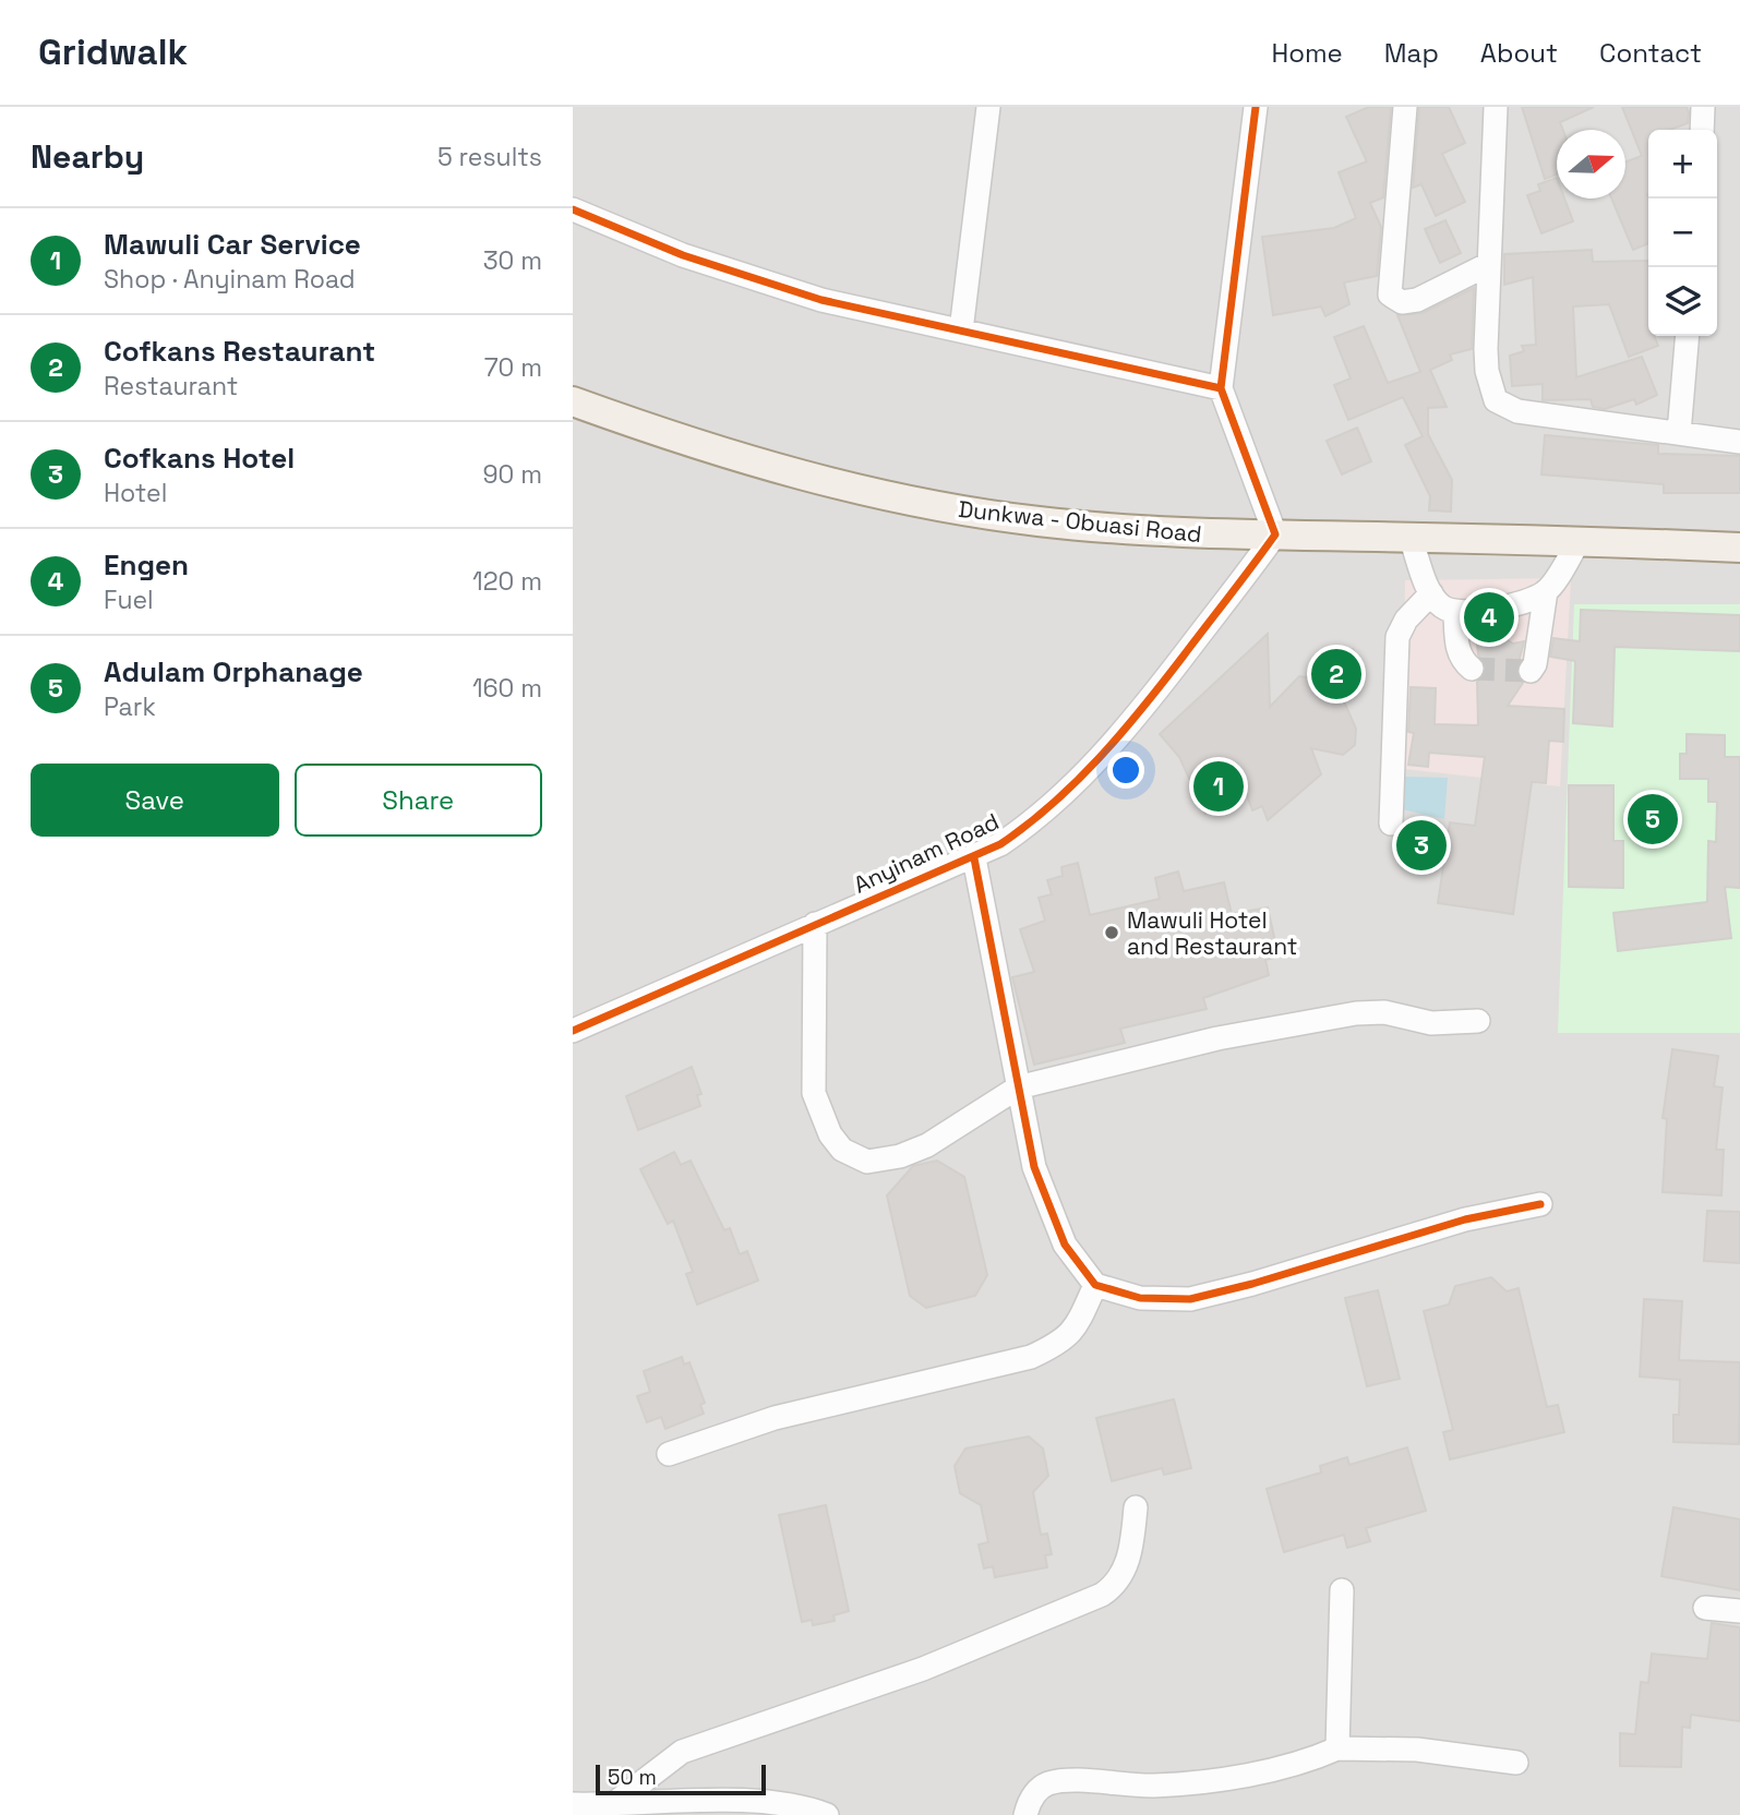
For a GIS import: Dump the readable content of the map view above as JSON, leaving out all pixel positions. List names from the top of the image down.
{
  "streets": {
    "main road": ["Dunkwa - Obuasi Road"],
    "street": ["Anyinam Road"]
  },
  "crossings": [
    ["Dunkwa - Obuasi Road", "Anyinam Road"]
  ],
  "places": ["Mawuli Hotel and Restaurant"],
  "scale_bar": "50 m",
  "north": "right",
  "page": {
    "header": "Gridwalk",
    "nav": [
      "Home",
      "Map",
      "About",
      "Contact"
    ],
    "heading": ["Nearby", "5 results"],
    "map_buttons": ["+", "−"],
    "list": [
      {
        "mark": "1",
        "name": "Mawuli Car Service",
        "note": "Shop · Anyinam Road",
        "value": "30 m"
      },
      {
        "mark": "2",
        "name": "Cofkans Restaurant",
        "note": "Restaurant",
        "value": "70 m"
      },
      {
        "mark": "3",
        "name": "Cofkans Hotel",
        "note": "Hotel",
        "value": "90 m"
      },
      {
        "mark": "4",
        "name": "Engen",
        "note": "Fuel",
        "value": "120 m"
      },
      {
        "mark": "5",
        "name": "Adulam Orphanage",
        "note": "Park",
        "value": "160 m"
      }
    ],
    "pins": [
      "4",
      "2",
      "1",
      "5",
      "3"
    ],
    "buttons": ["Save", "Share"],
    "scale": "50 m"
  }
}
